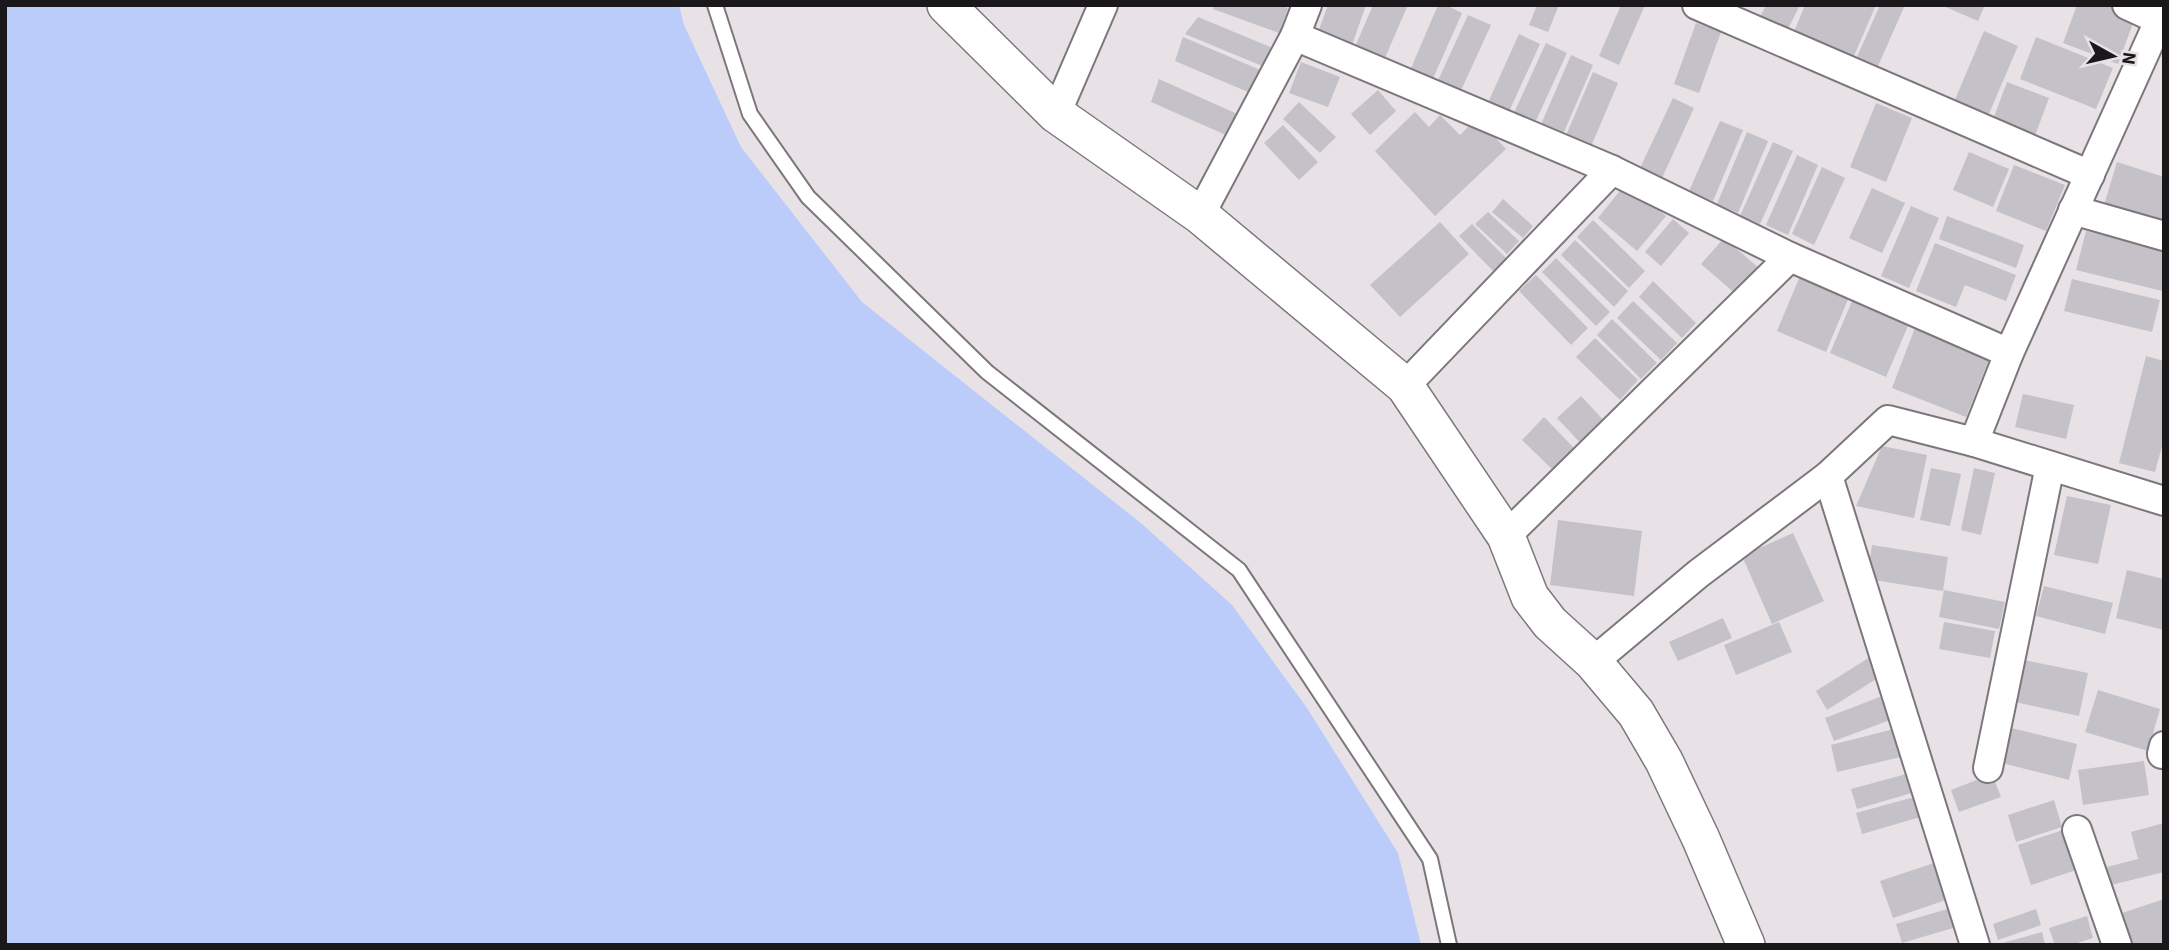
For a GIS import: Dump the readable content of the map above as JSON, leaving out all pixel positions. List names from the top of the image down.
{
  "north": "right"
}
